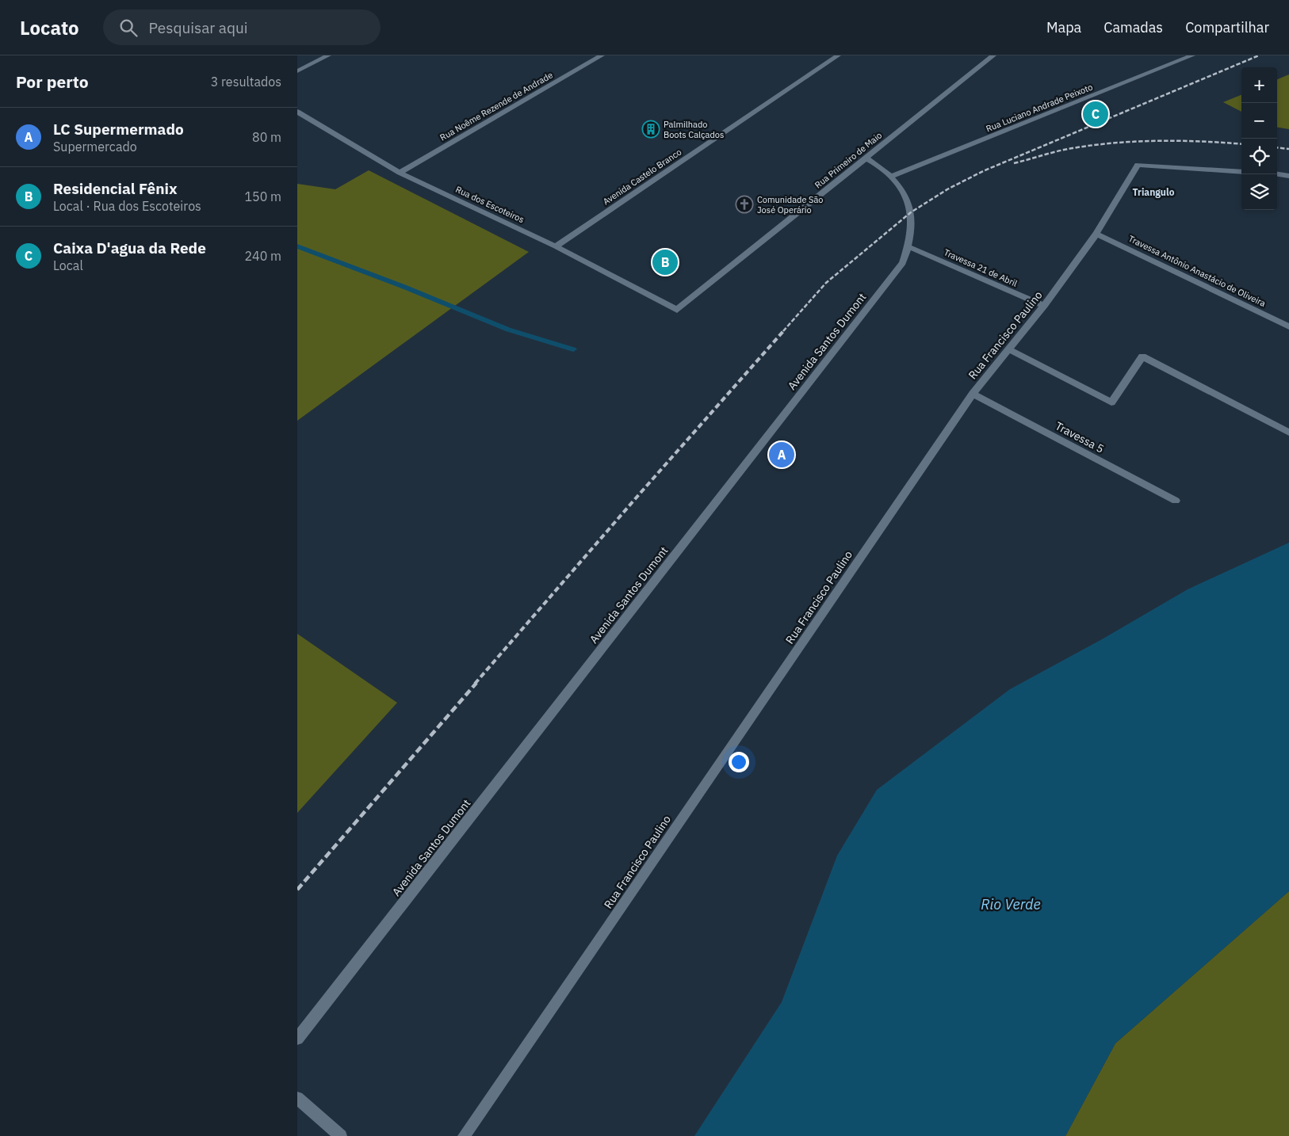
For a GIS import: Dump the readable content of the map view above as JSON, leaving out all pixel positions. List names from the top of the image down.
{
  "streets": {
    "street": [
      "Rua Noême Rezende de Andrade",
      "Rua Luciano Andrade Peixoto",
      "Rua Primeiro de Maio",
      "Avenida Castelo Branco",
      "Rua dos Escoteiros",
      "Travessa 21 de Abril",
      "Travessa Antônio Anastácio de Oliveira",
      "Rua Francisco Paulino",
      "Avenida Santos Dumont",
      "Travessa 5"
    ]
  },
  "crossings": [
    ["Rua Noême Rezende de Andrade", "Rua dos Escoteiros"],
    ["Rua Luciano Andrade Peixoto", "Avenida Santos Dumont"],
    ["Rua Primeiro de Maio", "Rua dos Escoteiros"],
    ["Rua Primeiro de Maio", "Avenida Santos Dumont"],
    ["Avenida Castelo Branco", "Rua dos Escoteiros"],
    ["Travessa 21 de Abril", "Rua Francisco Paulino"],
    ["Travessa 21 de Abril", "Avenida Santos Dumont"],
    ["Travessa Antônio Anastácio de Oliveira", "Rua Francisco Paulino"],
    ["Rua Francisco Paulino", "Travessa 5"]
  ],
  "districts": ["Triangulo"],
  "water": ["Rio Verde"],
  "places": {
    "building": ["Palmilhado Boots Calçados"],
    "church": ["Comunidade São José Operário"]
  },
  "page": {
    "header": "Locato",
    "search": "Pesquisar aqui",
    "nav": ["Mapa", "Camadas", "Compartilhar"],
    "heading": ["Por perto", "3 resultados"],
    "map_buttons": ["+", "−"],
    "pins": ["C", "B", "A"],
    "list": [
      {
        "mark": "A",
        "name": "LC Supermermado",
        "note": "Supermercado",
        "value": "80 m"
      },
      {
        "mark": "B",
        "name": "Residencial Fênix",
        "note": "Local · Rua dos Escoteiros",
        "value": "150 m"
      },
      {
        "mark": "C",
        "name": "Caixa D'agua da Rede",
        "note": "Local",
        "value": "240 m"
      }
    ]
  }
}
